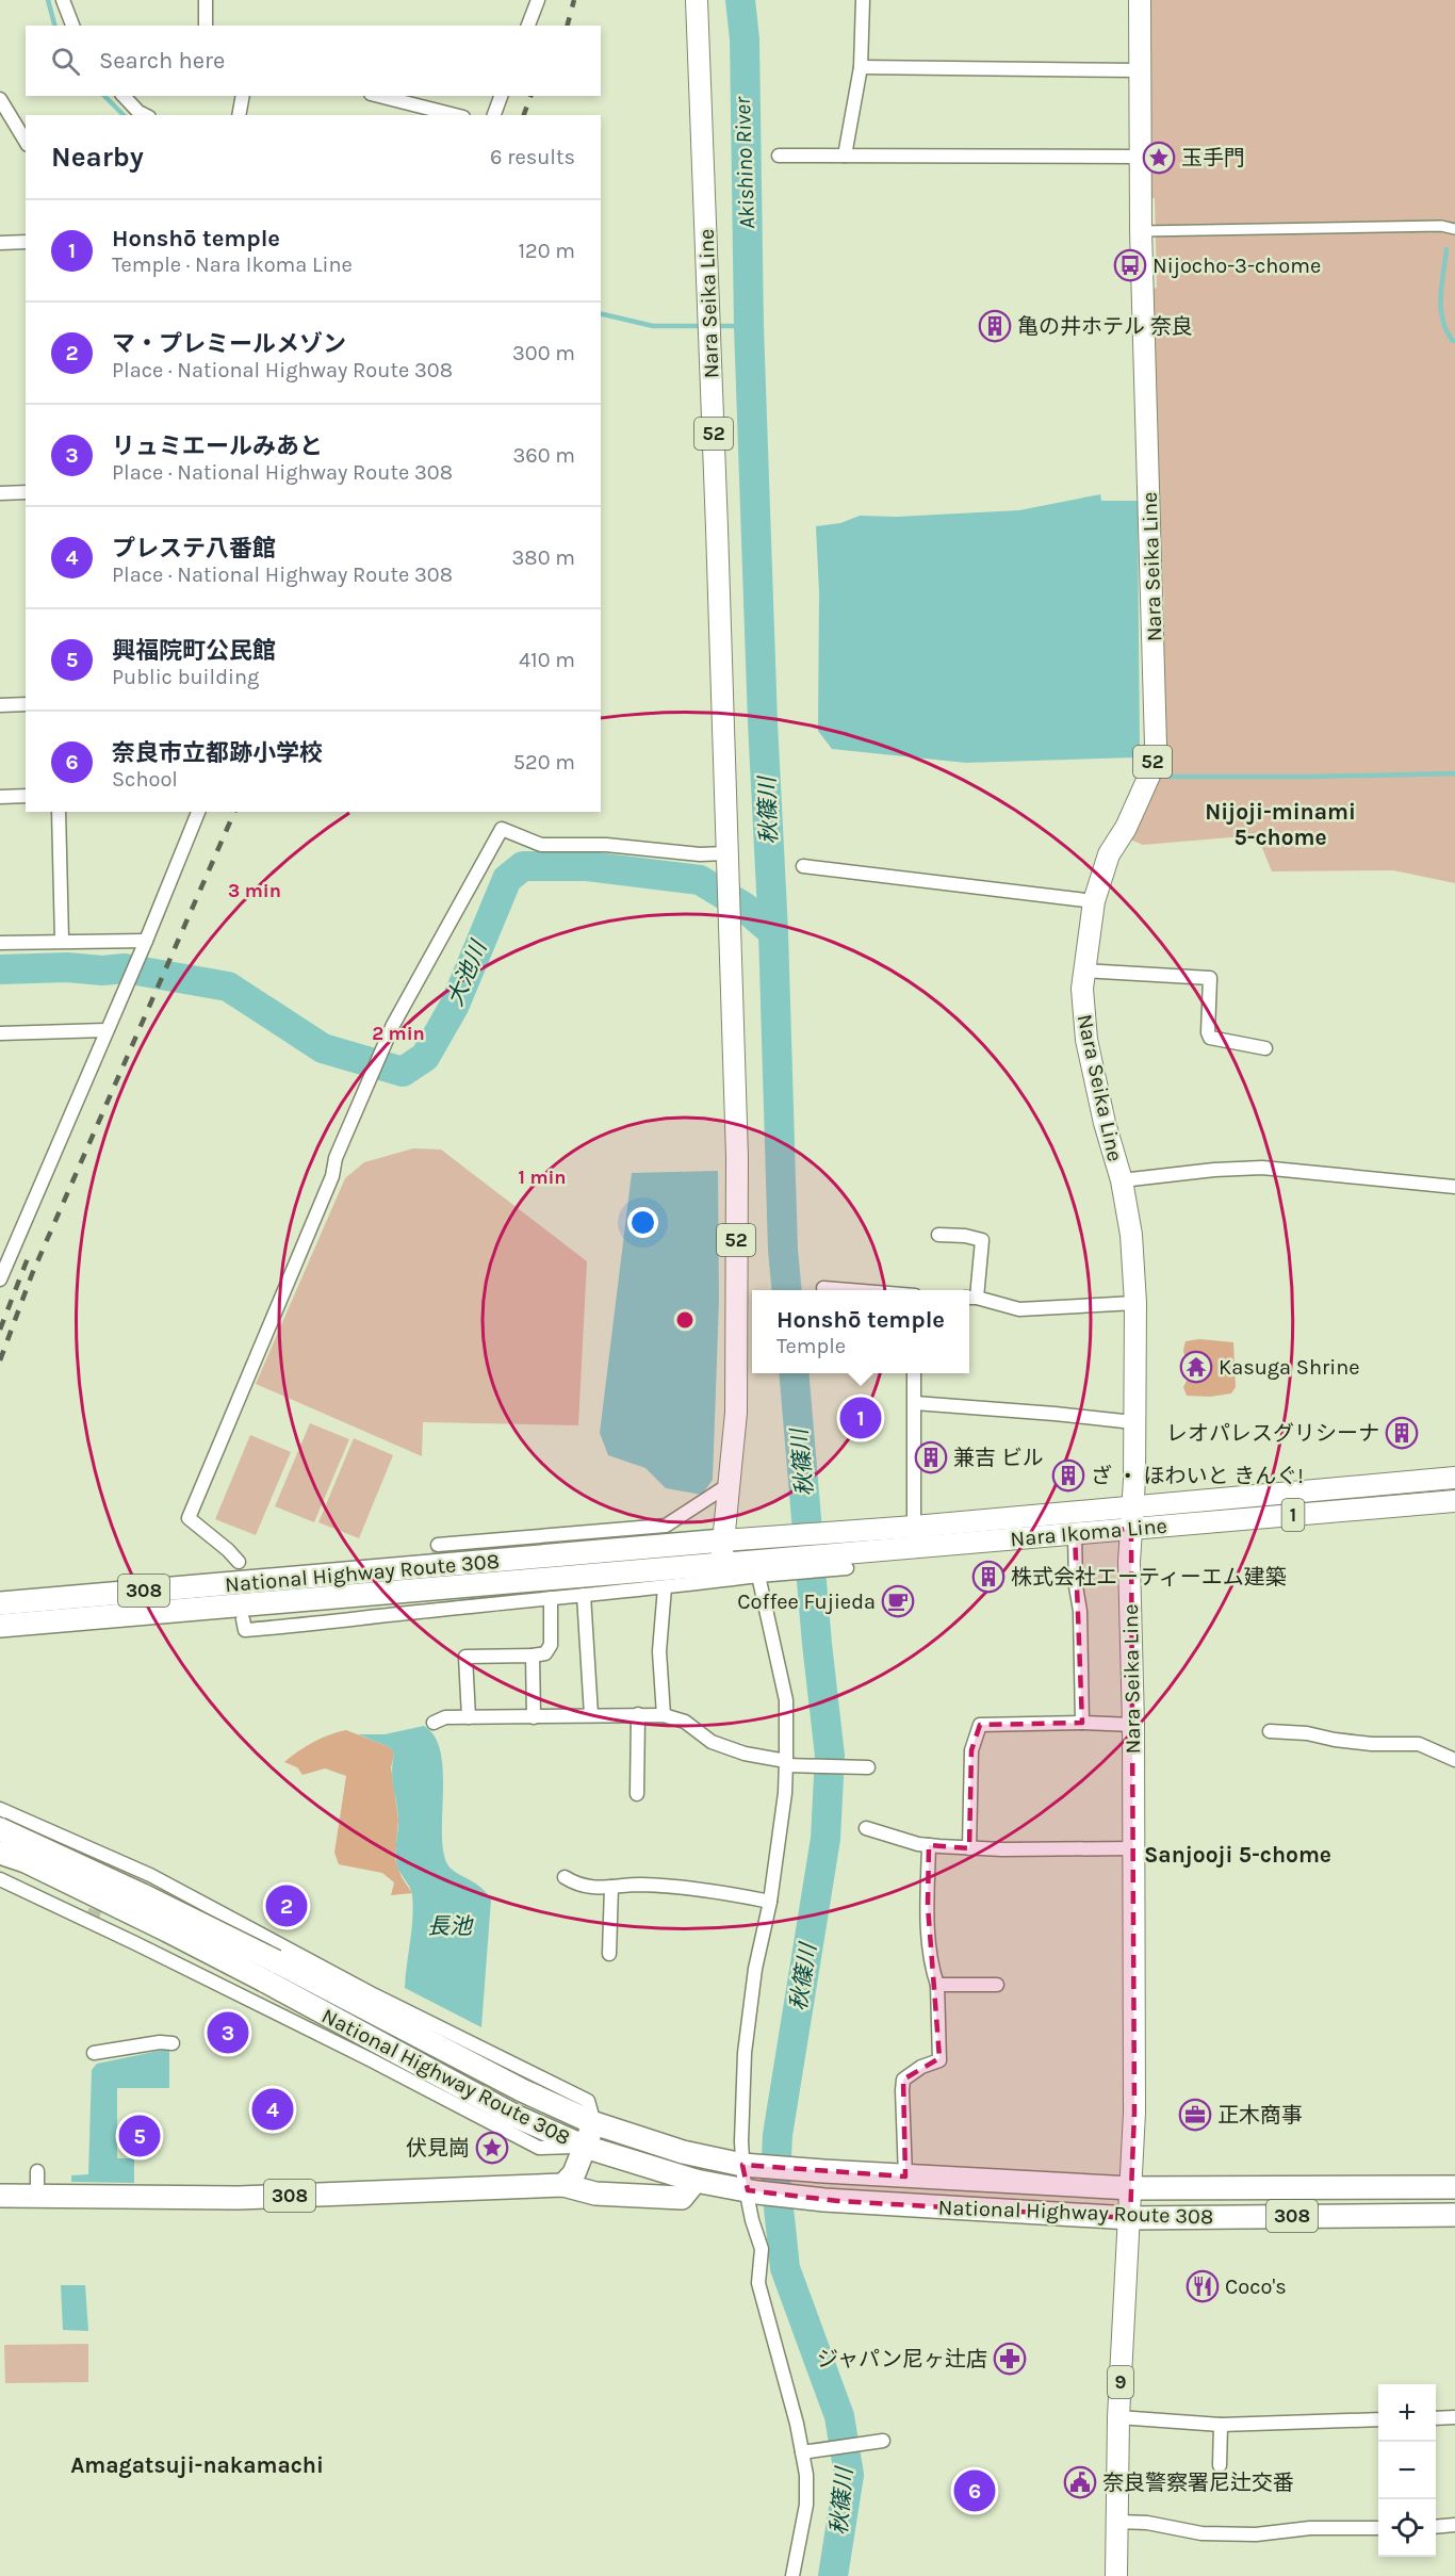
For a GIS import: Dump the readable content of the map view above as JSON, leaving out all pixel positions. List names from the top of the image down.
{
  "streets": {
    "highway": ["National Highway Route 308", "308"],
    "main road": [
      "Nara Seika Line",
      "52",
      "1",
      "Nara Ikoma Line",
      "9"
    ]
  },
  "crossings": [
    ["Nara Seika Line", "Nara Ikoma Line"],
    ["Nara Seika Line", "National Highway Route 308"],
    ["Nara Seika Line", "9"],
    ["Nara Ikoma Line", "National Highway Route 308"],
    ["National Highway Route 308", "308"],
    ["National Highway Route 308", "9"]
  ],
  "districts": ["Nijoji-minami 5-chome", "Sanjooji 5-chome", "Amagatsuji-nakamachi"],
  "water": [
    "Akishino River",
    "秋篠川",
    "大池川",
    "長池"
  ],
  "places": {
    "place": ["玉手門", "伏見崗"],
    "bus stop": ["Nijocho-3-chome"],
    "building": [
      "亀の井ホテル 奈良",
      "レオパレスグリシーナ",
      "兼吉 ビル",
      "ざ ・ ほわいと きんぐ!",
      "株式会社エーティーエム建築"
    ],
    "temple": ["Kasuga Shrine"],
    "cafe": ["Coffee Fujieda"],
    "office": ["正木商事"],
    "restaurant": ["Coco's"],
    "pharmacy": ["ジャパン尼ヶ辻店"],
    "public building": ["奈良警察署尼辻交番"]
  },
  "page": {
    "search": "Search here",
    "heading": ["Nearby", "6 results"],
    "list": [
      {
        "mark": "1",
        "name": "Honshō temple",
        "note": "Temple · Nara Ikoma Line",
        "value": "120 m"
      },
      {
        "mark": "2",
        "name": "マ・プレミールメゾン",
        "note": "Place · National Highway Route 308",
        "value": "300 m"
      },
      {
        "mark": "3",
        "name": "リュミエールみあと",
        "note": "Place · National Highway Route 308",
        "value": "360 m"
      },
      {
        "mark": "4",
        "name": "プレステ八番館",
        "note": "Place · National Highway Route 308",
        "value": "380 m"
      },
      {
        "mark": "5",
        "name": "興福院町公民館",
        "note": "Public building",
        "value": "410 m"
      },
      {
        "mark": "6",
        "name": "奈良市立都跡小学校",
        "note": "School",
        "value": "520 m"
      }
    ],
    "popup": ["Honshō temple", "Temple"],
    "pins": [
      "1",
      "2",
      "3",
      "4",
      "5",
      "6"
    ],
    "map_buttons": ["+", "−"]
  },
  "rings": ["3 min", "2 min", "1 min"]
}
